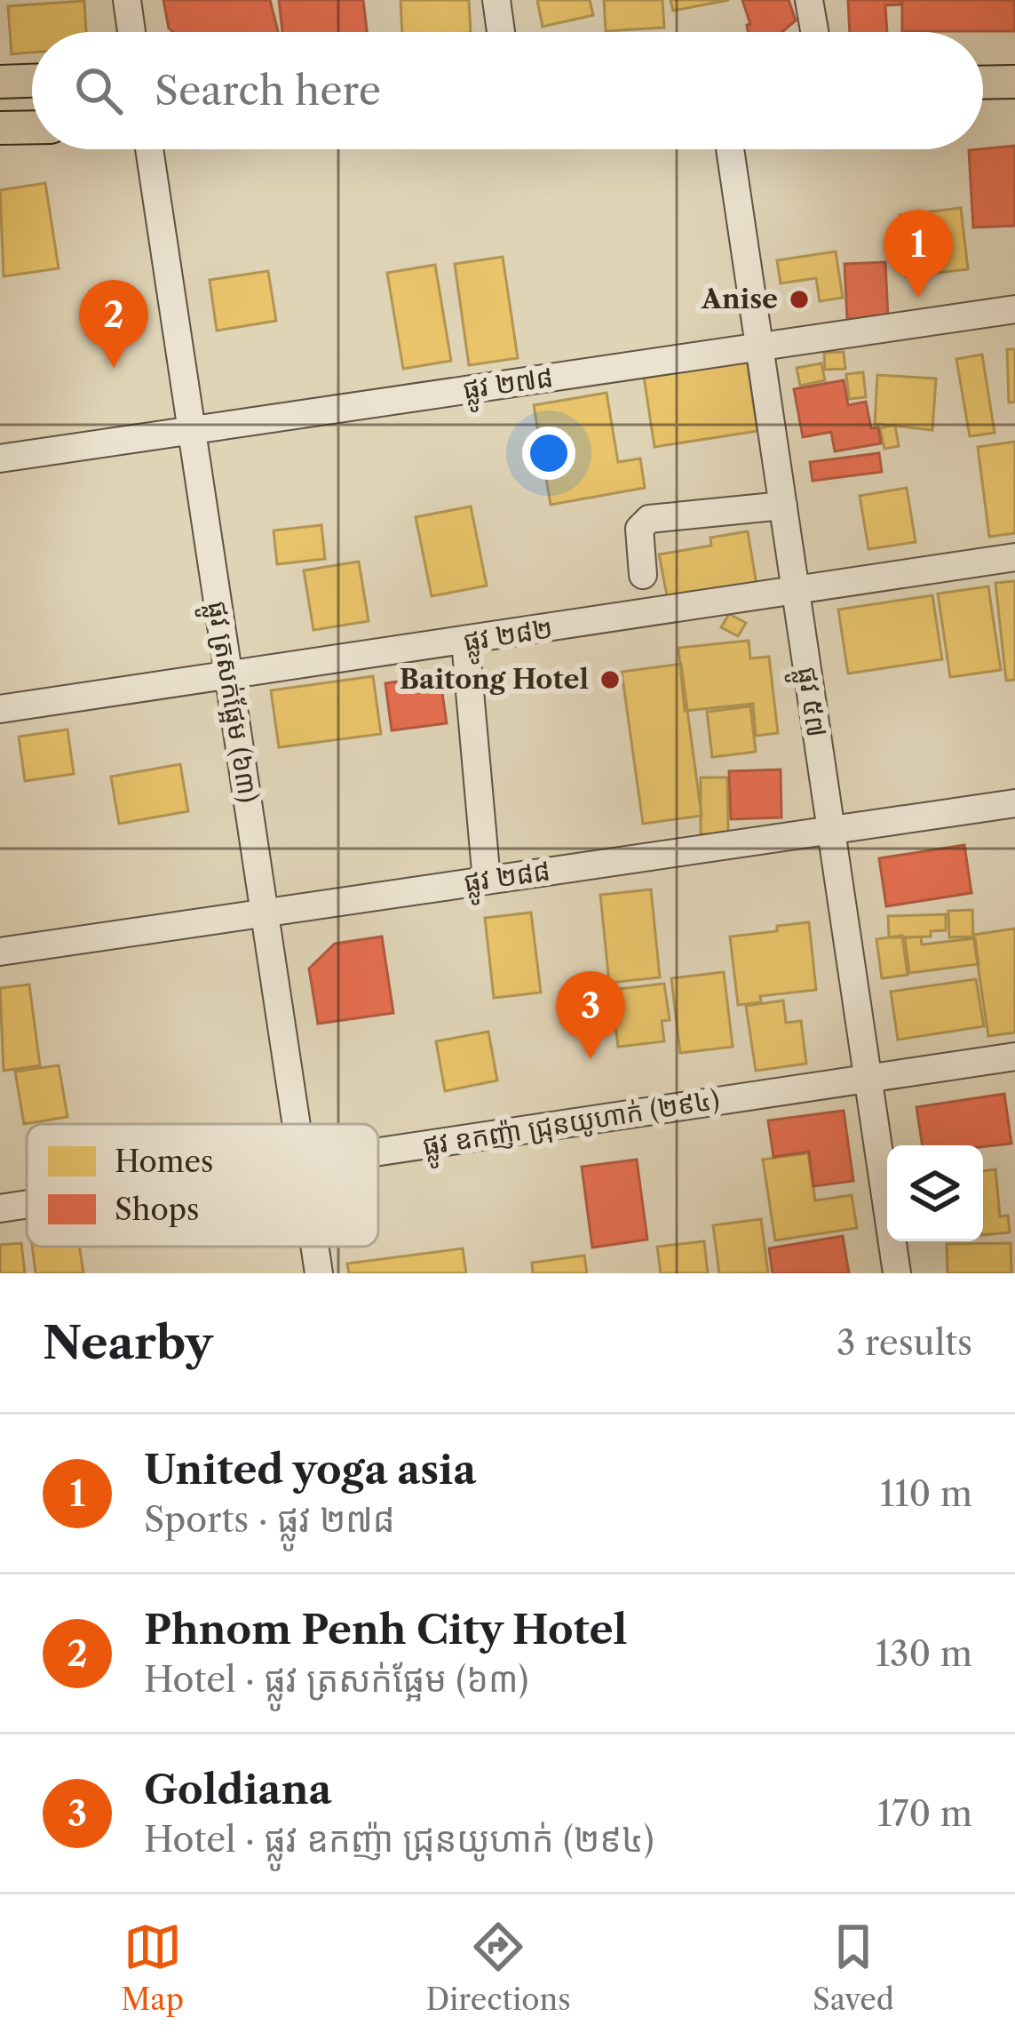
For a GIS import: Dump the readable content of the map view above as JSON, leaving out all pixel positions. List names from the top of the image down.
{
  "streets": {
    "street": [
      "ផ្លូវ ២៧៨",
      "ផ្លូវ ២៨២",
      "ផ្លូវ ត្រសក់ផ្អែម (៦៣)",
      "ផ្លូវ ៥៧",
      "ផ្លូវ ២៨៨",
      "ផ្លូវ ឧកញ៉ា ជ្រុនយូហាក់ (២៩៤)"
    ]
  },
  "crossings": [
    ["ផ្លូវ ២៧៨", "ផ្លូវ ត្រសក់ផ្អែម (៦៣)"],
    ["ផ្លូវ ២៧៨", "ផ្លូវ ៥៧"],
    ["ផ្លូវ ២៨២", "ផ្លូវ ត្រសក់ផ្អែម (៦៣)"],
    ["ផ្លូវ ២៨២", "ផ្លូវ ៥៧"],
    ["ផ្លូវ ត្រសក់ផ្អែម (៦៣)", "ផ្លូវ ២៨៨"],
    ["ផ្លូវ ៥៧", "ផ្លូវ ២៨៨"],
    ["ផ្លូវ ៥៧", "ផ្លូវ ឧកញ៉ា ជ្រុនយូហាក់ (២៩៤)"]
  ],
  "places": ["Anise", "Baitong Hotel"],
  "legend": ["Homes", "Shops"],
  "page": {
    "search": "Search here",
    "pins": ["1", "2", "3"],
    "heading": ["Nearby", "3 results"],
    "list": [
      {
        "mark": "1",
        "name": "United yoga asia",
        "note": "Sports · ផ្លូវ ២៧៨",
        "value": "110 m"
      },
      {
        "mark": "2",
        "name": "Phnom Penh City Hotel",
        "note": "Hotel · ផ្លូវ ត្រសក់ផ្អែម (៦៣)",
        "value": "130 m"
      },
      {
        "mark": "3",
        "name": "Goldiana",
        "note": "Hotel · ផ្លូវ ឧកញ៉ា ជ្រុនយូហាក់ (២៩៤)",
        "value": "170 m"
      }
    ],
    "nav": ["Map", "Directions", "Saved"]
  }
}
